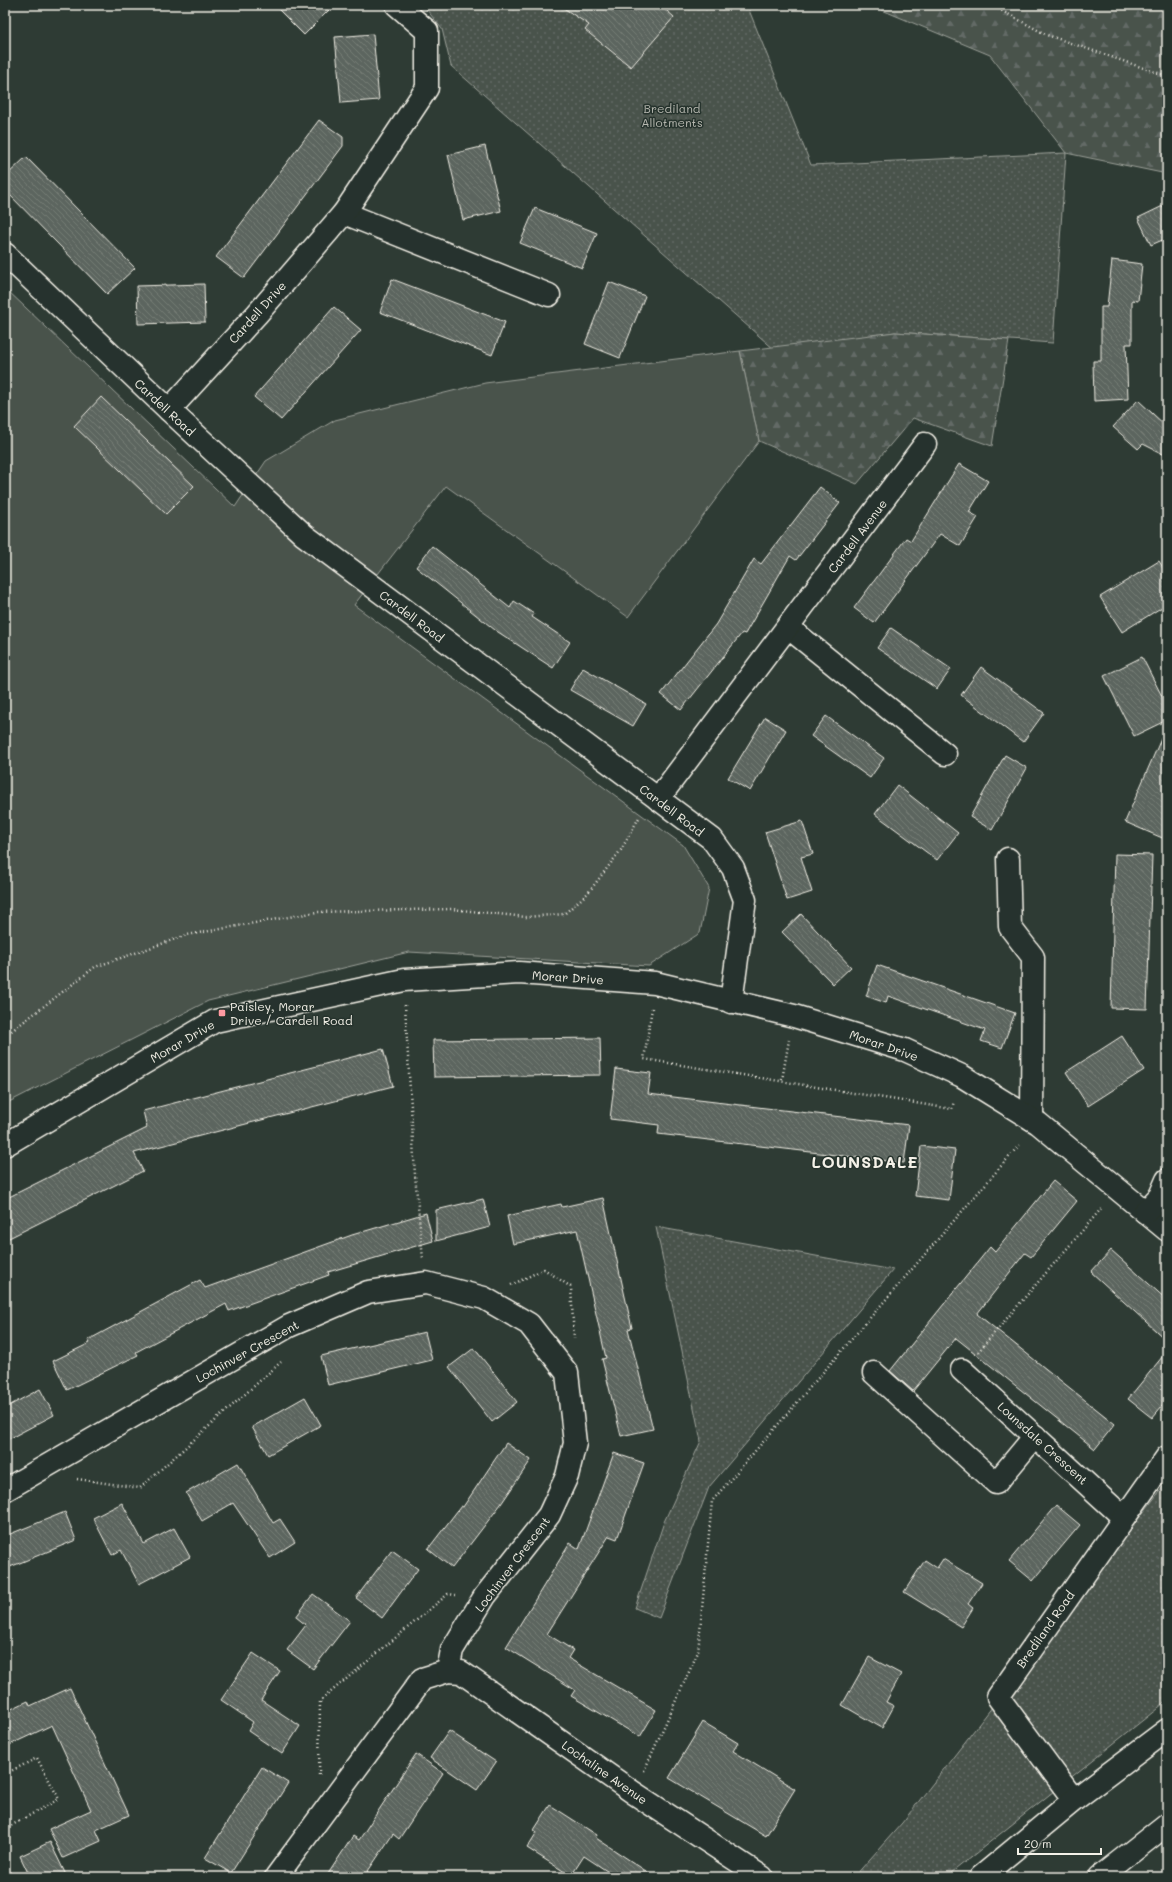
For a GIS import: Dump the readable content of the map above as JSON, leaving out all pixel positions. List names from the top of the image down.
{
  "streets": {
    "street": [
      "Cardell Drive",
      "Cardell Road",
      "Cardell Avenue",
      "Morar Drive",
      "Lochinver Crescent",
      "Lounsdale Crescent",
      "Brediland Road",
      "Lochaline Avenue"
    ]
  },
  "crossings": [
    ["Cardell Drive", "Cardell Road"],
    ["Cardell Road", "Cardell Avenue"],
    ["Cardell Road", "Morar Drive"],
    ["Lochinver Crescent", "Lochaline Avenue"],
    ["Lounsdale Crescent", "Brediland Road"]
  ],
  "districts": ["LOUNSDALE"],
  "parks": ["Brediland Allotments"],
  "places": {
    "transit": ["Paisley, Morar Drive / Cardell Road"]
  },
  "scale_bar": "20 m"
}
